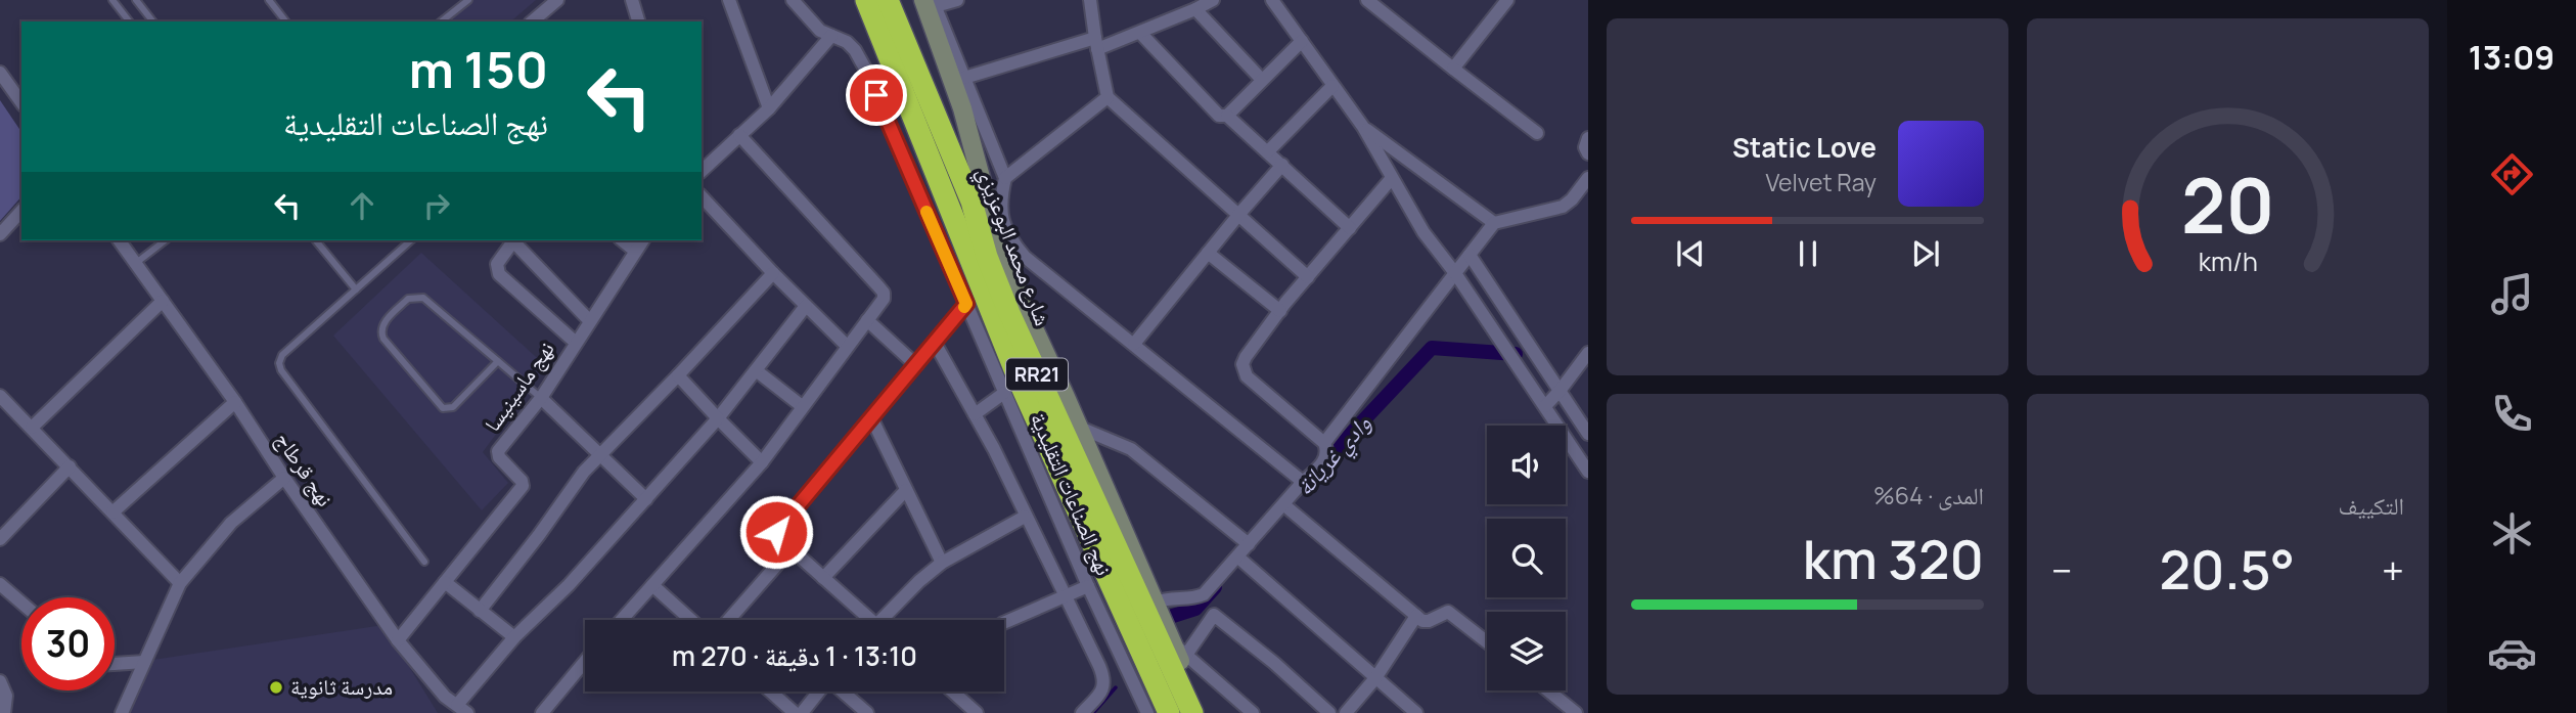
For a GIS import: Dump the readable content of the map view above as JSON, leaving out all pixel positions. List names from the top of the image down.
{
  "streets": {
    "highway": ["شارع محمد البوعزيزي", "RR21"],
    "street": ["نهج ماسينيسا", "نهج قرطاج", "نهج الصناعات التقليدية"]
  },
  "crossings": [
    ["شارع محمد البوعزيزي", "نهج الصناعات التقليدية"]
  ],
  "water": ["وادي غريانة"],
  "places": ["مدرسة ثانوية"],
  "page": {
    "tabs": "13:09",
    "turn": ["150 m", "نهج الصناعات التقليدية"],
    "song": ["Static Love", "Velvet Ray"],
    "tile": [
      "التكييف",
      ["المدى · 64%", "320 km"]
    ],
    "heat": ["−", "20.5°", "+"],
    "limit": "30",
    "trip": "13:10 · 1 دقيقة · 270 m",
    "gauge": ["20", "km/h"]
  }
}
